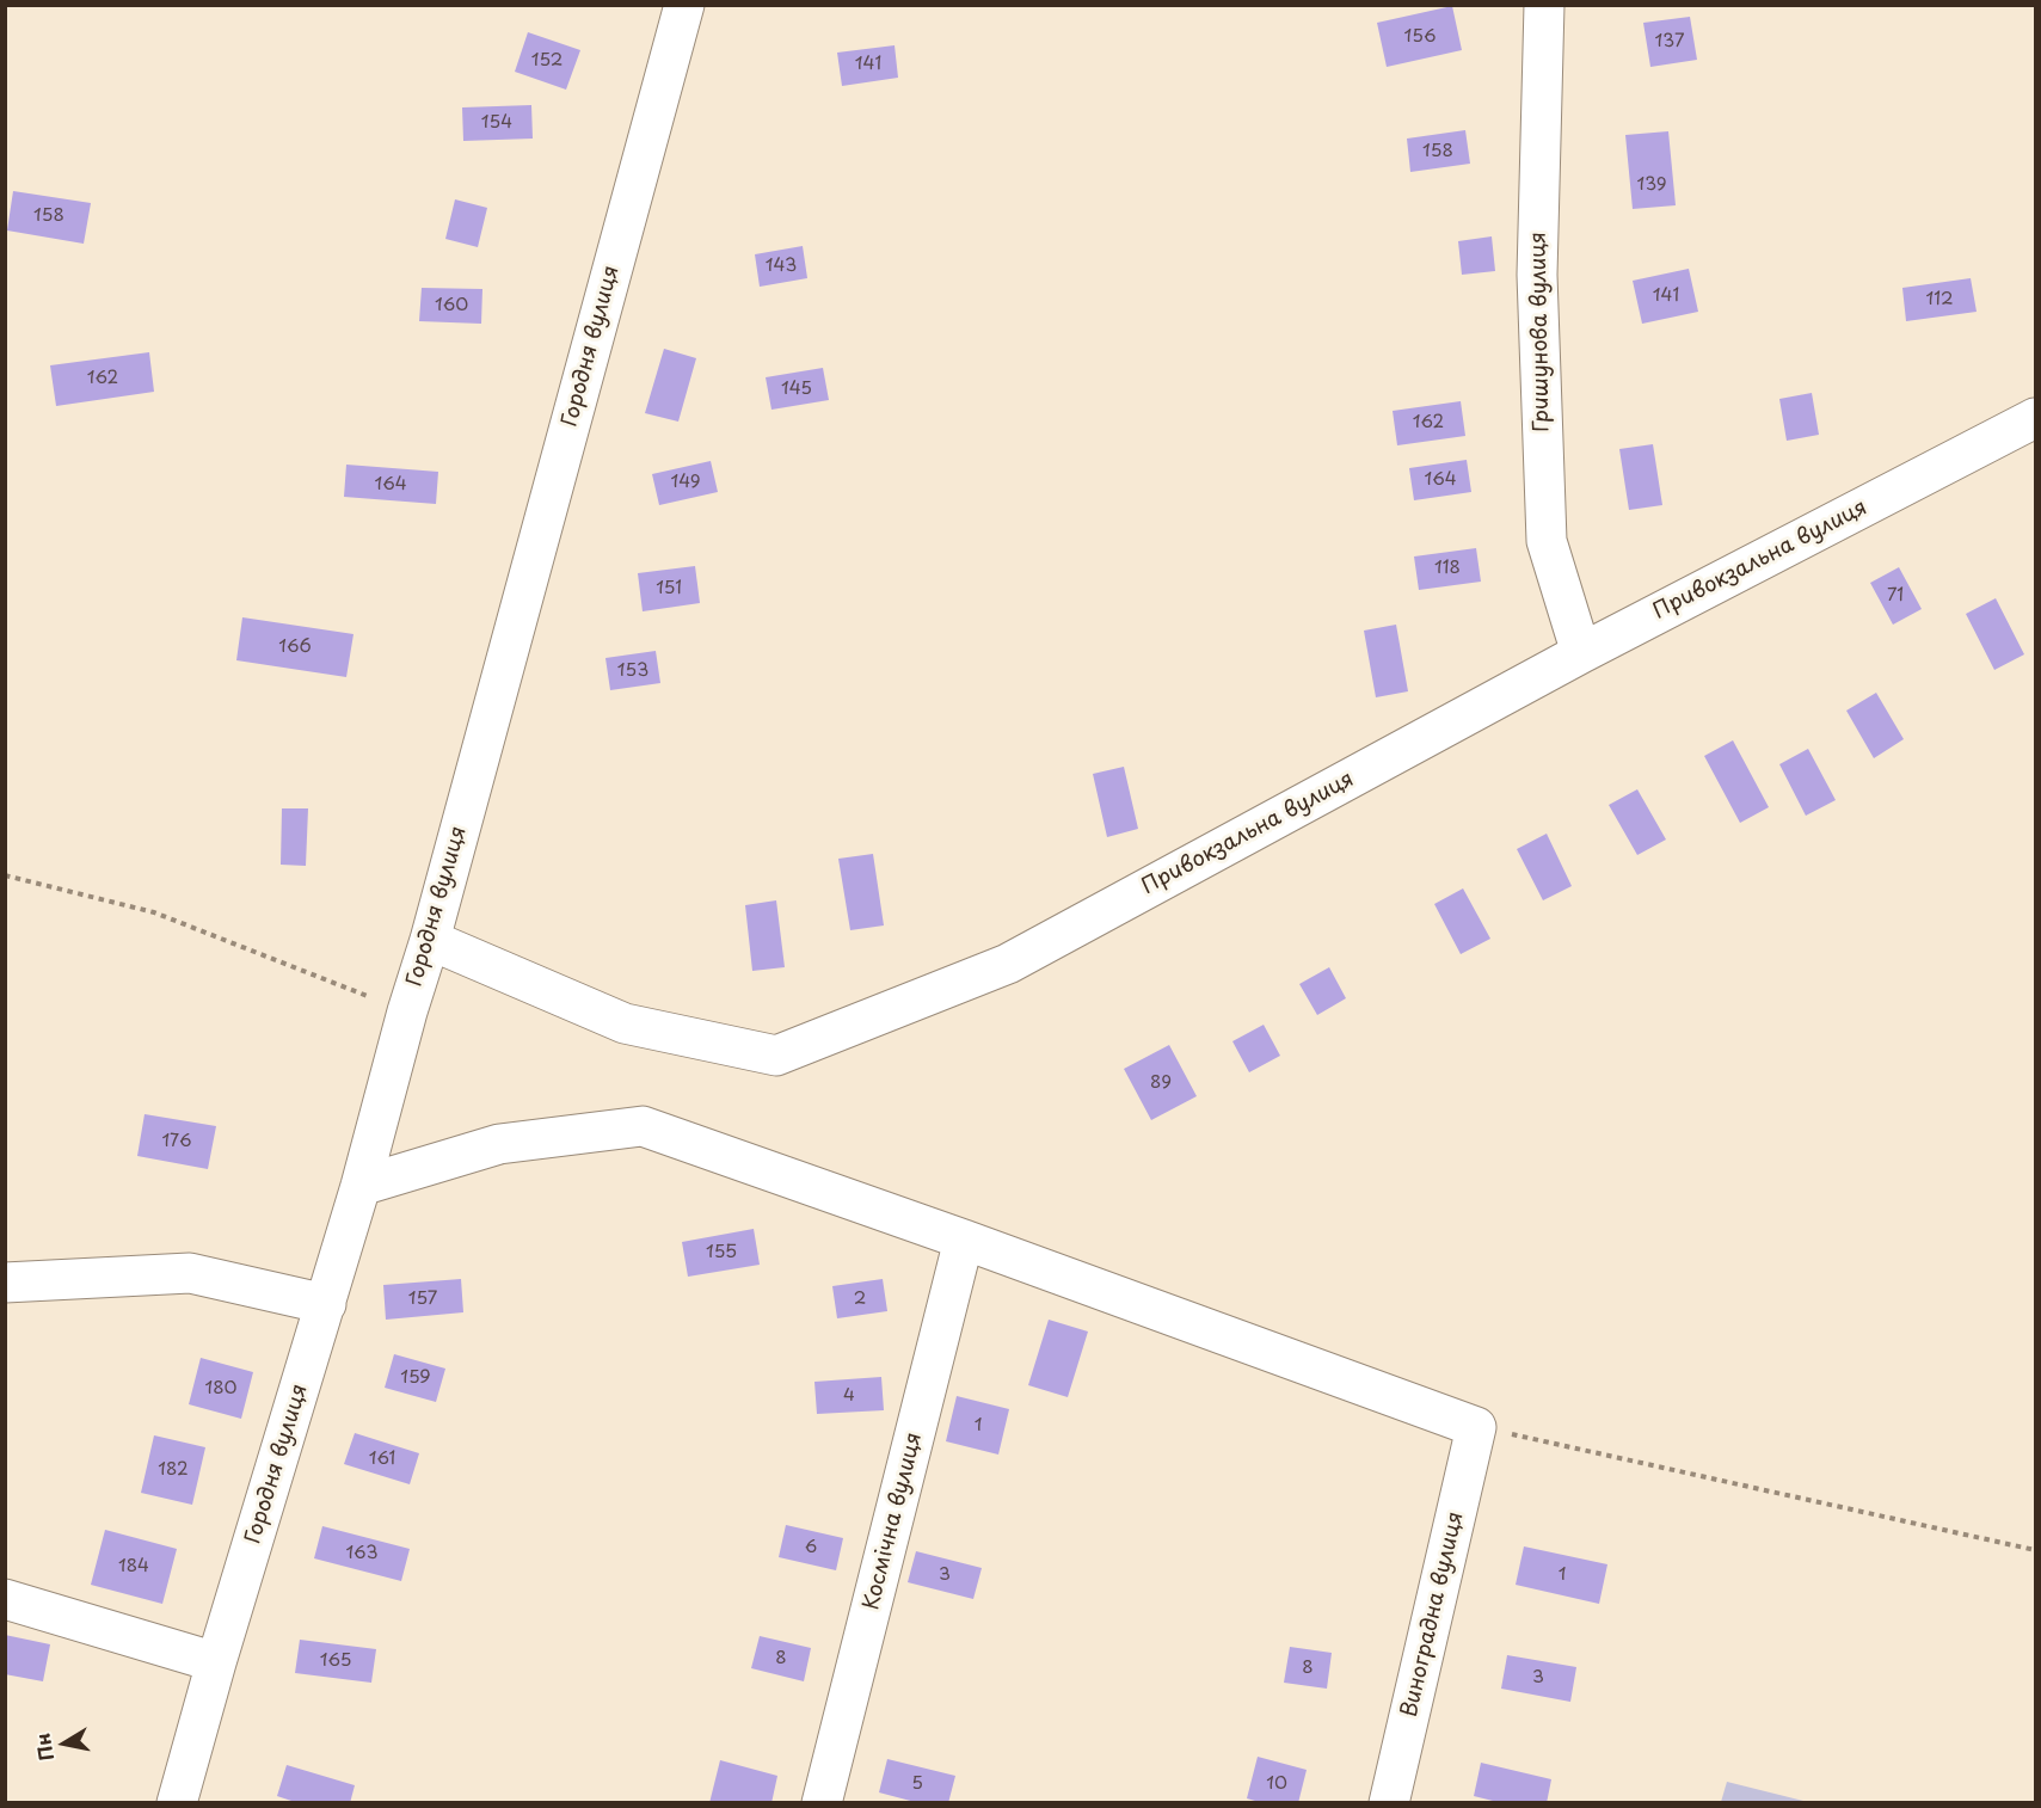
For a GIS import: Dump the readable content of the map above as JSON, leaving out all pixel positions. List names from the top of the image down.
{
  "streets": {
    "street": [
      "Гришунова вулиця",
      "Городня вулиця",
      "Привокзальна вулиця",
      "Космічна вулиця",
      "Виноградна вулиця"
    ]
  },
  "crossings": [
    ["Гришунова вулиця", "Привокзальна вулиця"],
    ["Городня вулиця", "Привокзальна вулиця"]
  ],
  "house_numbers": [
    "156",
    "137",
    "152",
    "141",
    "154",
    "158",
    "139",
    "158",
    "143",
    "141",
    "112",
    "160",
    "162",
    "145",
    "162",
    "164",
    "149",
    "164",
    "118",
    "151",
    "71",
    "166",
    "153",
    "89",
    "176",
    "155",
    "157",
    "2",
    "159",
    "180",
    "4",
    "1",
    "161",
    "182",
    "6",
    "163",
    "184",
    "3",
    "1",
    "8",
    "165",
    "8",
    "3",
    "5",
    "10"
  ],
  "north": "left"
}
